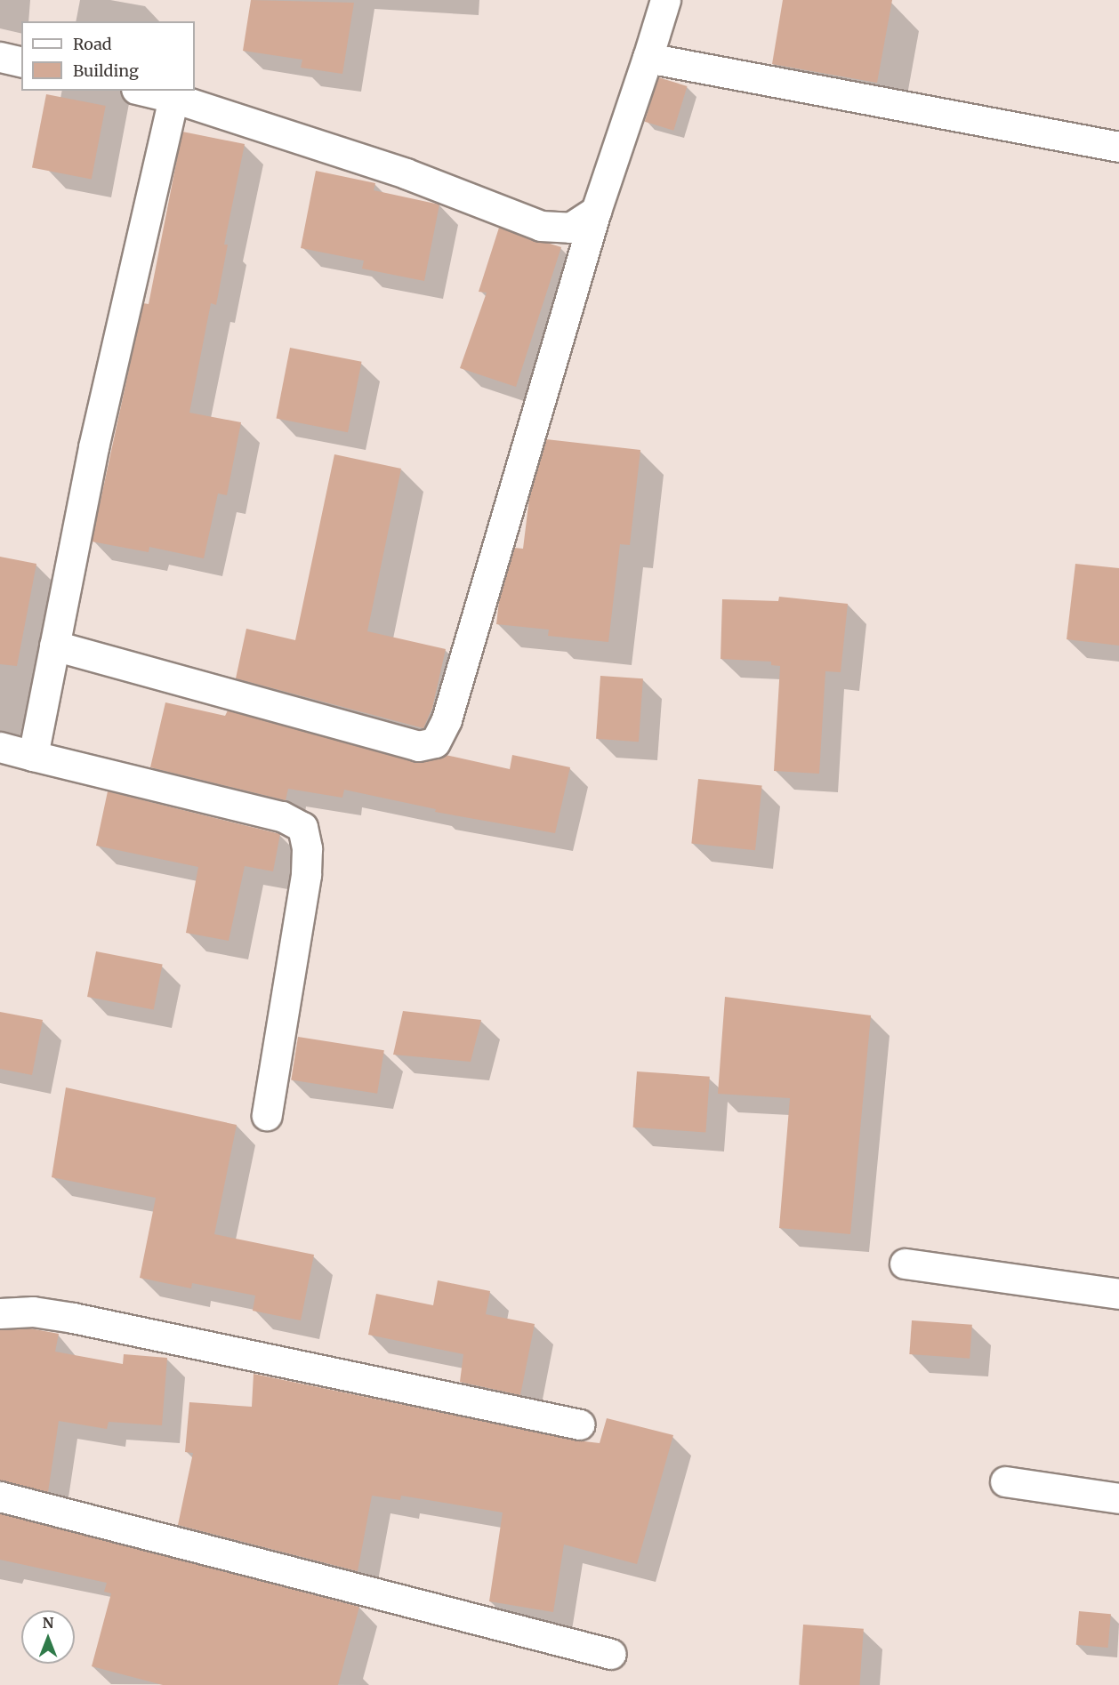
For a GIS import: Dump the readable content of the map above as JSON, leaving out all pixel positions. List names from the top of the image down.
{
  "legend": ["Road", "Building"],
  "north": "top"
}
